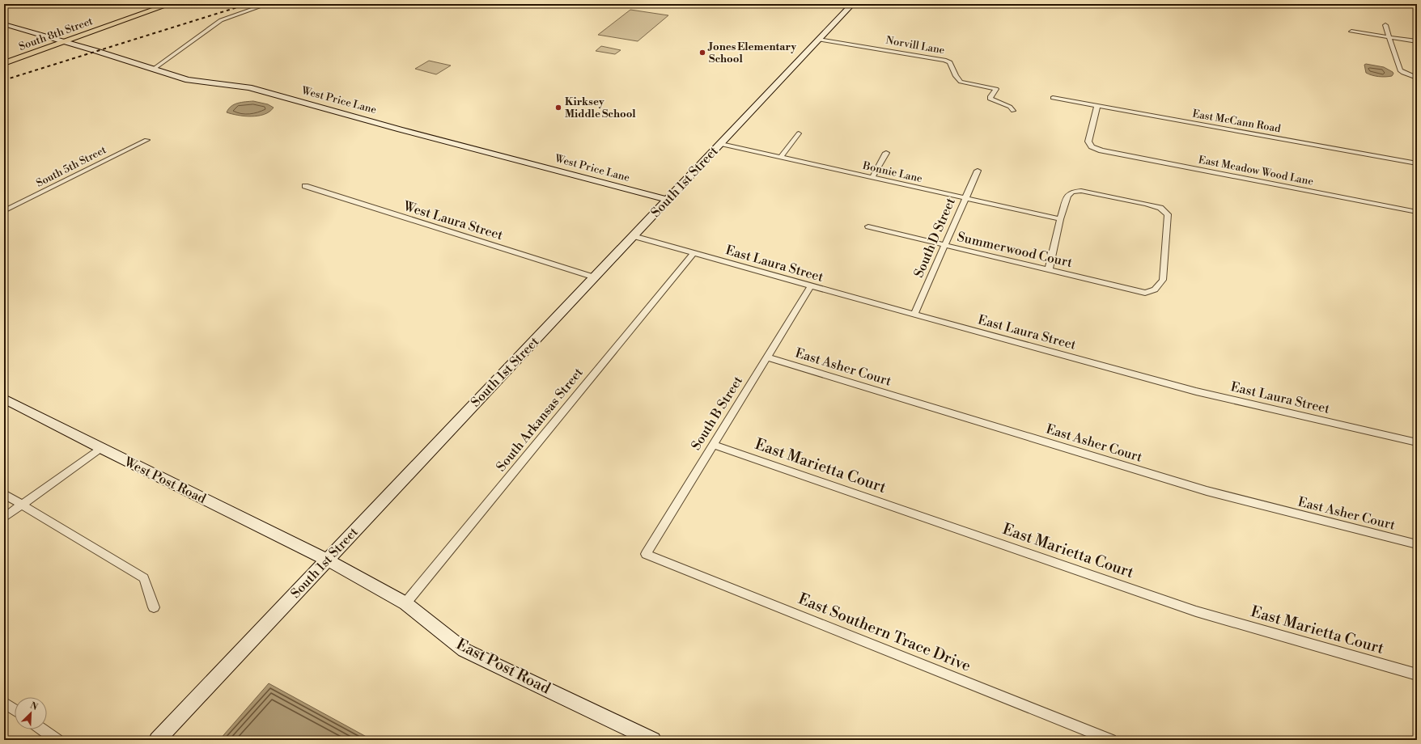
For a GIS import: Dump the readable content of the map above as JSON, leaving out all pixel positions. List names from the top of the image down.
{
  "streets": {
    "main road": ["South 8th Street"],
    "street": [
      "Norvill Lane",
      "West Price Lane",
      "East McCann Road",
      "South 5th Street",
      "East Meadow Wood Lane",
      "Bonnie Lane",
      "South 1st Street",
      "West Laura Street",
      "South D Street",
      "Summerwood Court",
      "East Laura Street",
      "East Asher Court",
      "South B Street",
      "South Arkansas Street",
      "East Marietta Court",
      "West Post Road",
      "East Southern Trace Drive",
      "East Post Road"
    ]
  },
  "crossings": [
    ["South 8th Street", "West Price Lane"],
    ["Norvill Lane", "South 1st Street"],
    ["West Price Lane", "South 1st Street"],
    ["East McCann Road", "East Meadow Wood Lane"],
    ["Bonnie Lane", "South 1st Street"],
    ["Bonnie Lane", "South D Street"],
    ["Bonnie Lane", "Summerwood Court"],
    ["South 1st Street", "West Laura Street"],
    ["South 1st Street", "East Laura Street"],
    ["South 1st Street", "West Post Road"],
    ["South 1st Street", "East Post Road"],
    ["South D Street", "Summerwood Court"],
    ["South D Street", "East Laura Street"],
    ["East Laura Street", "South B Street"],
    ["East Laura Street", "South Arkansas Street"],
    ["East Asher Court", "South B Street"],
    ["South B Street", "East Marietta Court"],
    ["South B Street", "East Southern Trace Drive"],
    ["South Arkansas Street", "East Post Road"],
    ["West Post Road", "East Post Road"]
  ],
  "places": ["Jones Elementary School", "Kirksey Middle School"],
  "north": "top right"
}
